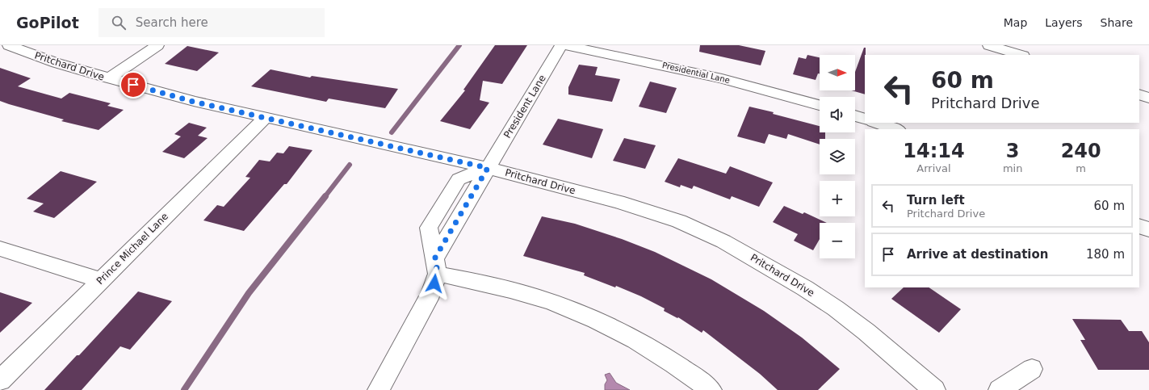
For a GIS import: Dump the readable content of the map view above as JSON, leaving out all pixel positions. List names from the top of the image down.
{
  "streets": {
    "street": [
      "Pritchard Drive",
      "Presidential Lane",
      "President Lane",
      "Prince Michael Lane"
    ]
  },
  "crossings": [
    ["Pritchard Drive", "President Lane"],
    ["Pritchard Drive", "Prince Michael Lane"]
  ],
  "north": "right",
  "page": {
    "header": "GoPilot",
    "search": "Search here",
    "nav": ["Map", "Layers", "Share"],
    "map_buttons": ["+", "−"],
    "turn": ["60 m", "Pritchard Drive"],
    "eta": [
      "14:14",
      "Arrival",
      "3",
      "min",
      "240",
      "m"
    ],
    "list": [
      {
        "name": "Turn left",
        "note": "Pritchard Drive",
        "value": "60 m"
      },
      {
        "name": "Arrive at destination",
        "value": "180 m"
      }
    ]
  }
}
